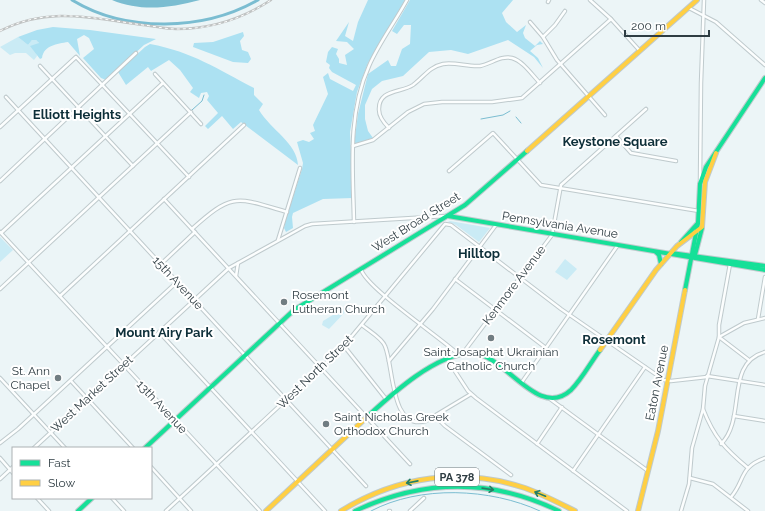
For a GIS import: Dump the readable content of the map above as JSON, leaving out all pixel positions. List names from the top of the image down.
{
  "streets": {
    "main road": [
      "West Broad Street",
      "Pennsylvania Avenue",
      "Eaton Avenue",
      "PA 378"
    ],
    "street": [
      "15th Avenue",
      "Kenmore Avenue",
      "West North Street",
      "West Market Street",
      "13th Avenue"
    ]
  },
  "crossings": [
    ["West Broad Street", "Pennsylvania Avenue"],
    ["West Broad Street", "15th Avenue"],
    ["West Broad Street", "West Market Street"],
    ["West Broad Street", "13th Avenue"],
    ["Pennsylvania Avenue", "Kenmore Avenue"],
    ["Pennsylvania Avenue", "Eaton Avenue"],
    ["Pennsylvania Avenue", "West Market Street"],
    ["15th Avenue", "West North Street"],
    ["15th Avenue", "West Market Street"],
    ["West North Street", "13th Avenue"],
    ["West Market Street", "13th Avenue"]
  ],
  "districts": [
    "Elliott Heights",
    "Keystone Square",
    "Hilltop",
    "Mount Airy Park",
    "Rosemont"
  ],
  "places": [
    "Rosemont Lutheran Church",
    "Saint Josaphat Ukrainian Catholic Church",
    "St. Ann Chapel",
    "Saint Nicholas Greek Orthodox Church"
  ],
  "legend": ["Fast", "Slow"],
  "scale_bar": "200 m"
}
